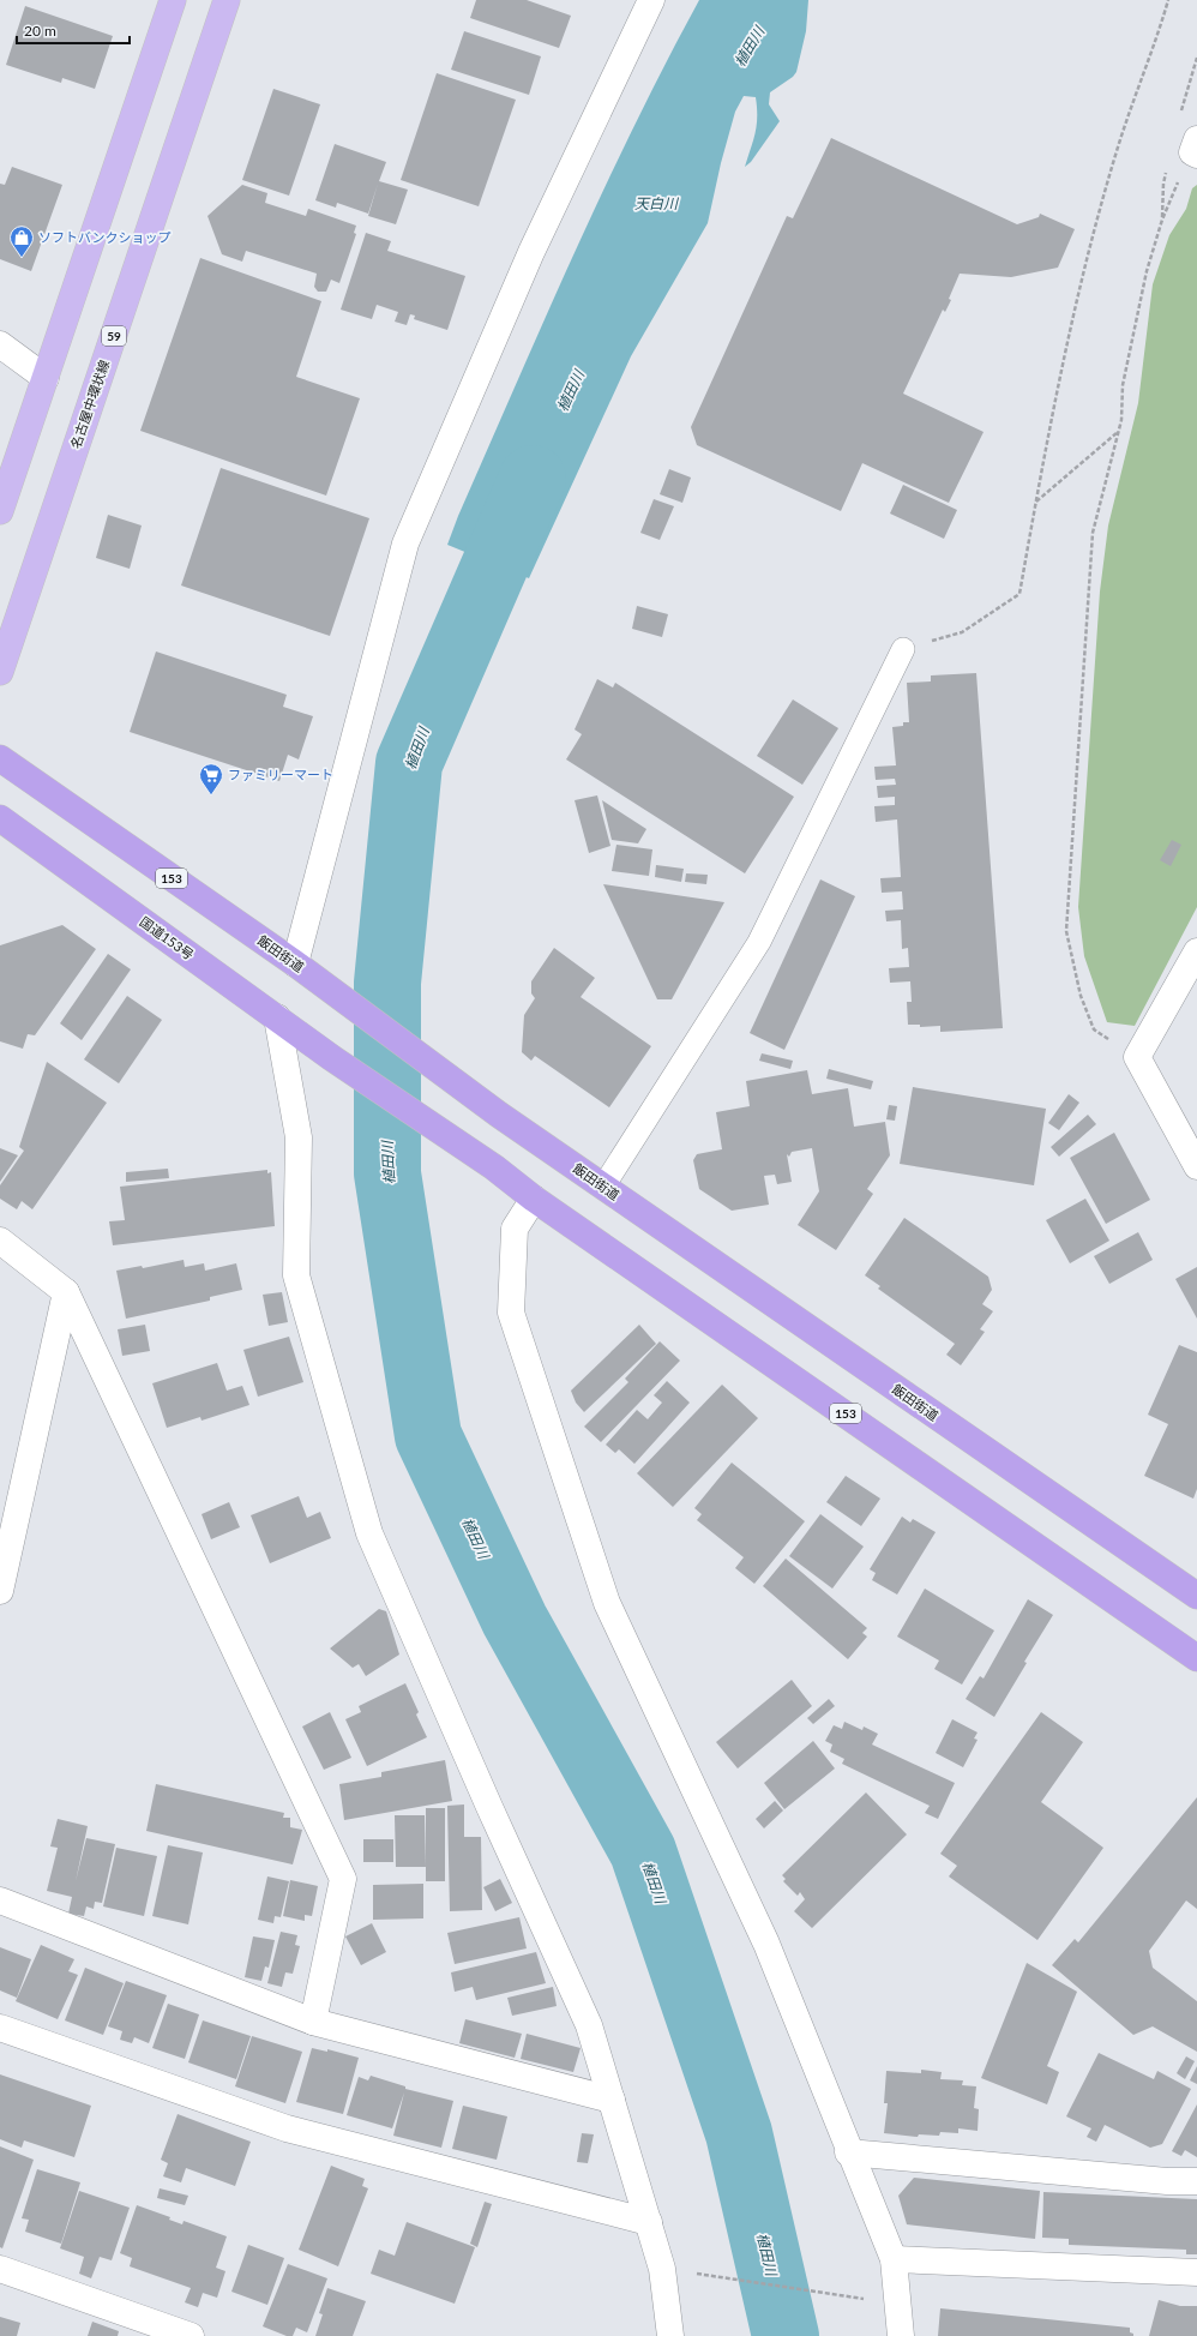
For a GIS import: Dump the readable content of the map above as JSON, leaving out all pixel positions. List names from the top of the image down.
{
  "streets": {
    "highway": ["153", "国道153号", "飯田街道"],
    "main road": ["59", "名古屋中環状線"]
  },
  "crossings": [
    ["153", "国道153号"]
  ],
  "water": ["植田川", "天白川"],
  "places": {
    "shop": ["ソフトバンクショップ"],
    "supermarket": ["ファミリーマート"]
  },
  "scale_bar": "20 m"
}
